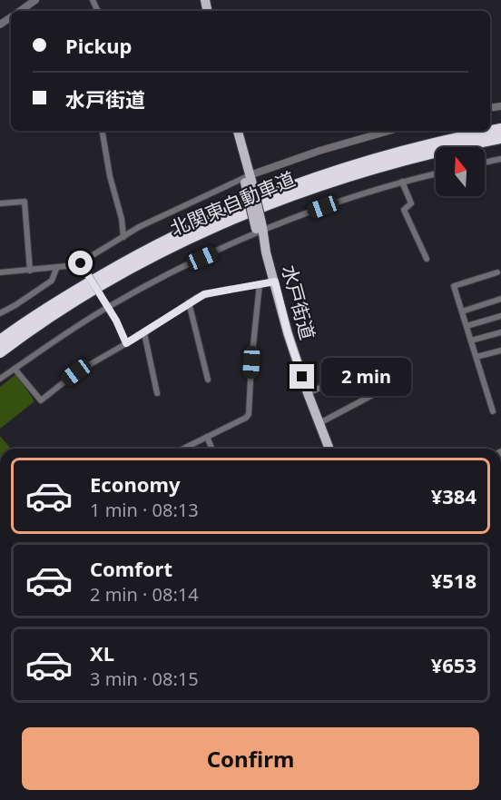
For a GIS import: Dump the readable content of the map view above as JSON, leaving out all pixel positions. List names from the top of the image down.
{
  "streets": {
    "highway": ["北関東自動車道"],
    "main road": ["水戸街道"]
  },
  "north": "top",
  "page": {
    "banner": ["Pickup", "水戸街道"],
    "bubble": "2 min",
    "list": [
      {
        "name": "Economy",
        "note": "1 min · 08:13",
        "value": "¥384"
      },
      {
        "name": "Comfort",
        "note": "2 min · 08:14",
        "value": "¥518"
      },
      {
        "name": "XL",
        "note": "3 min · 08:15",
        "value": "¥653"
      }
    ],
    "buttons": "Confirm"
  }
}
